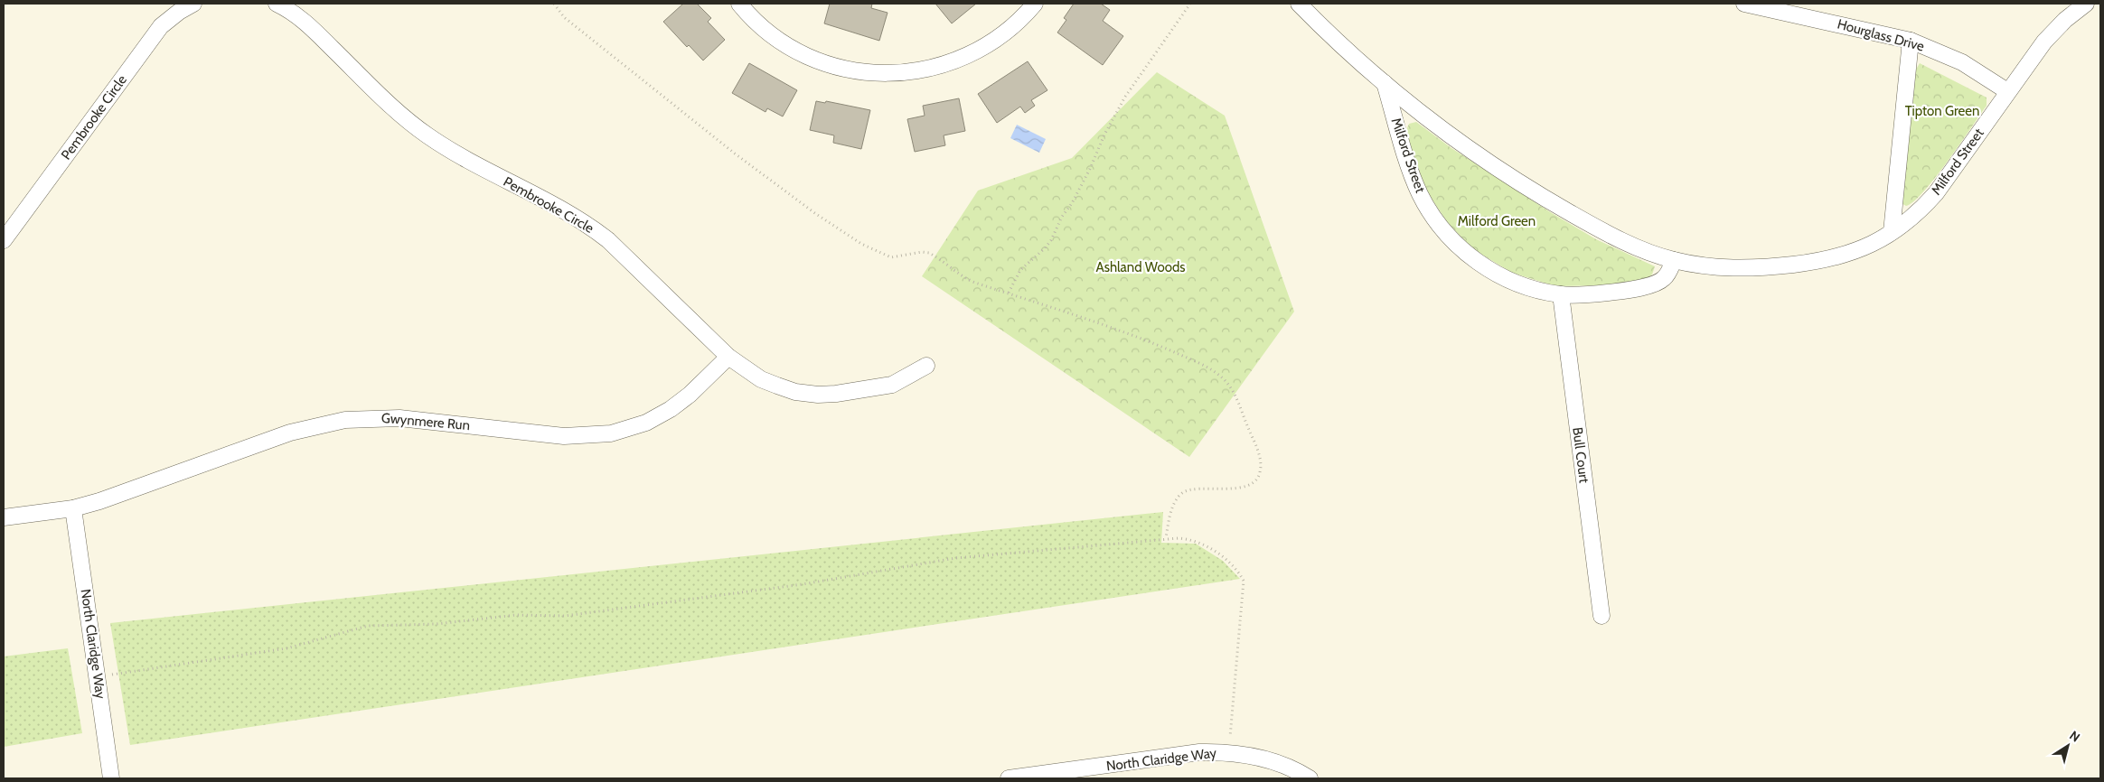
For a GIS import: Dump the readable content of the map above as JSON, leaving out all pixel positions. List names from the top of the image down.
{
  "streets": {
    "street": [
      "Hourglass Drive",
      "Pembrooke Circle",
      "Milford Street",
      "Gwynmere Run",
      "Bull Court",
      "North Claridge Way"
    ]
  },
  "crossings": [
    ["Hourglass Drive", "Milford Street"],
    ["Pembrooke Circle", "Gwynmere Run"],
    ["Milford Street", "Bull Court"],
    ["Gwynmere Run", "North Claridge Way"]
  ],
  "parks": ["Tipton Green", "Milford Green", "Ashland Woods"],
  "north": "top right"
}
